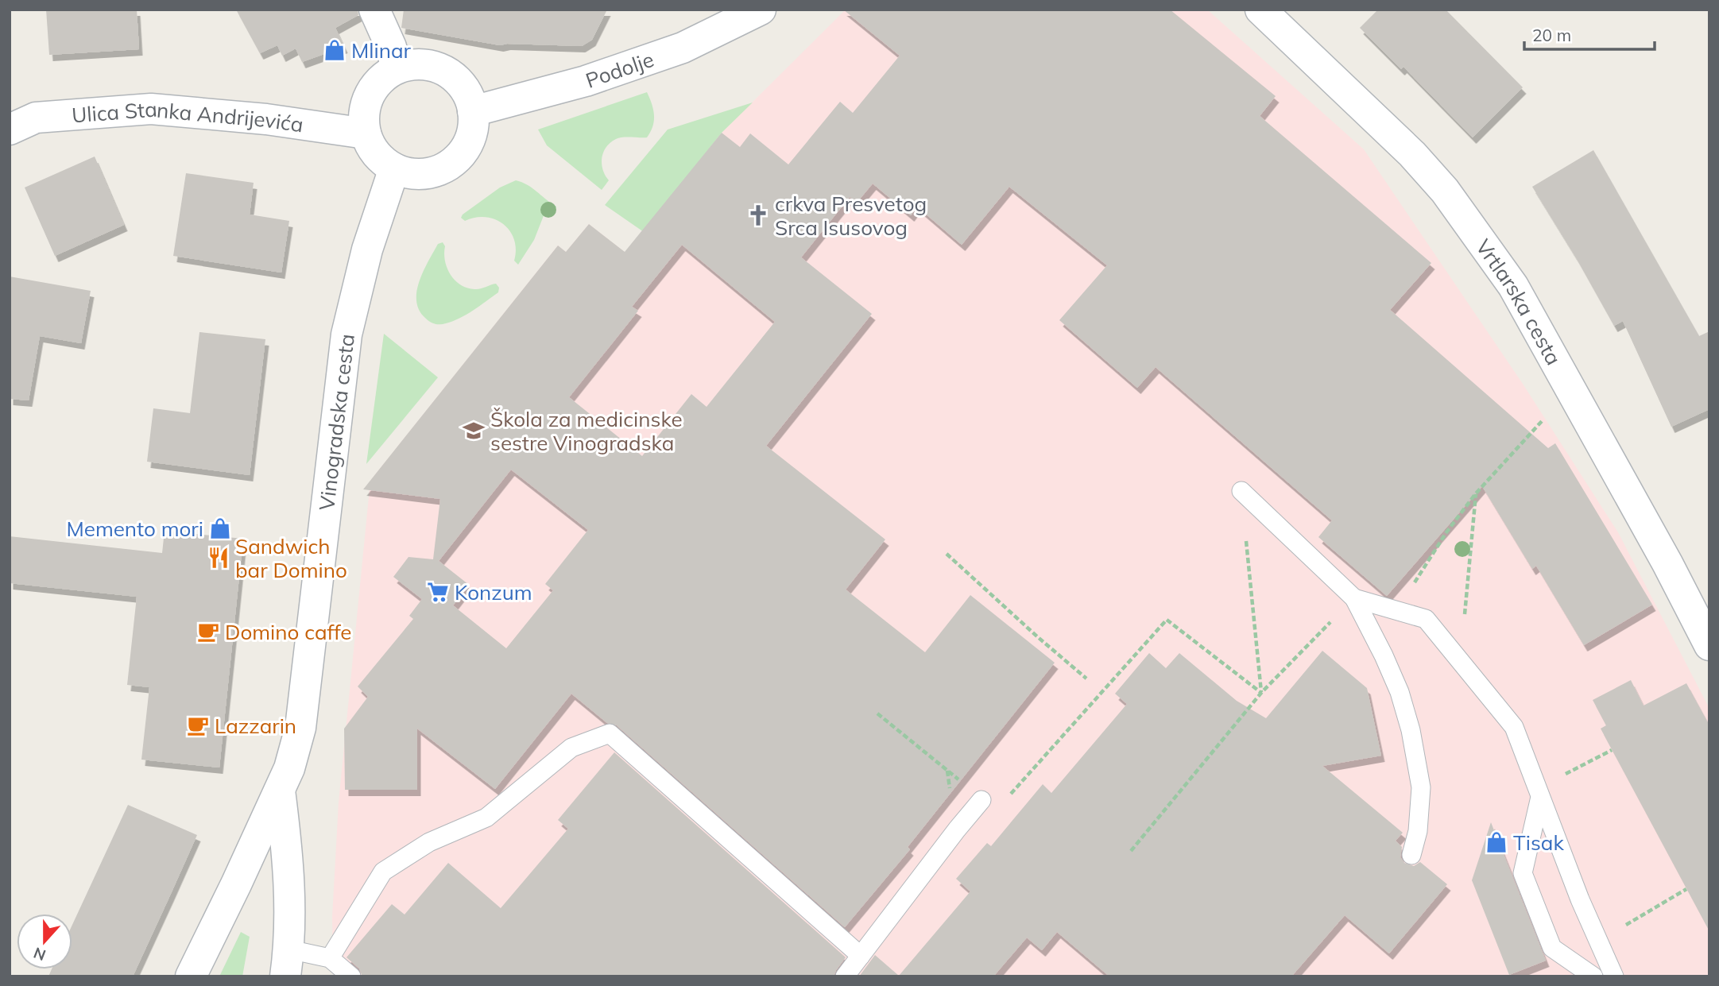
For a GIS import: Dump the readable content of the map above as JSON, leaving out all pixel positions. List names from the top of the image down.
{
  "streets": {
    "street": [
      "Podolje",
      "Ulica Stanka Andrijevića",
      "Vrtlarska cesta",
      "Vinogradska cesta"
    ]
  },
  "crossings": [
    ["Podolje", "Ulica Stanka Andrijevića"],
    ["Podolje", "Vinogradska cesta"],
    ["Ulica Stanka Andrijevića", "Vinogradska cesta"]
  ],
  "places": {
    "shop": ["Mlinar", "Memento mori", "Tisak"],
    "church": ["crkva Presvetog Srca Isusovog"],
    "school or university": ["Škola za medicinske sestre Vinogradska"],
    "restaurant": ["Sandwich bar Domino"],
    "supermarket": ["Konzum"],
    "cafe": ["Domino caffe", "Lazzarin"]
  },
  "scale_bar": "20 m",
  "north": "bottom"
}
